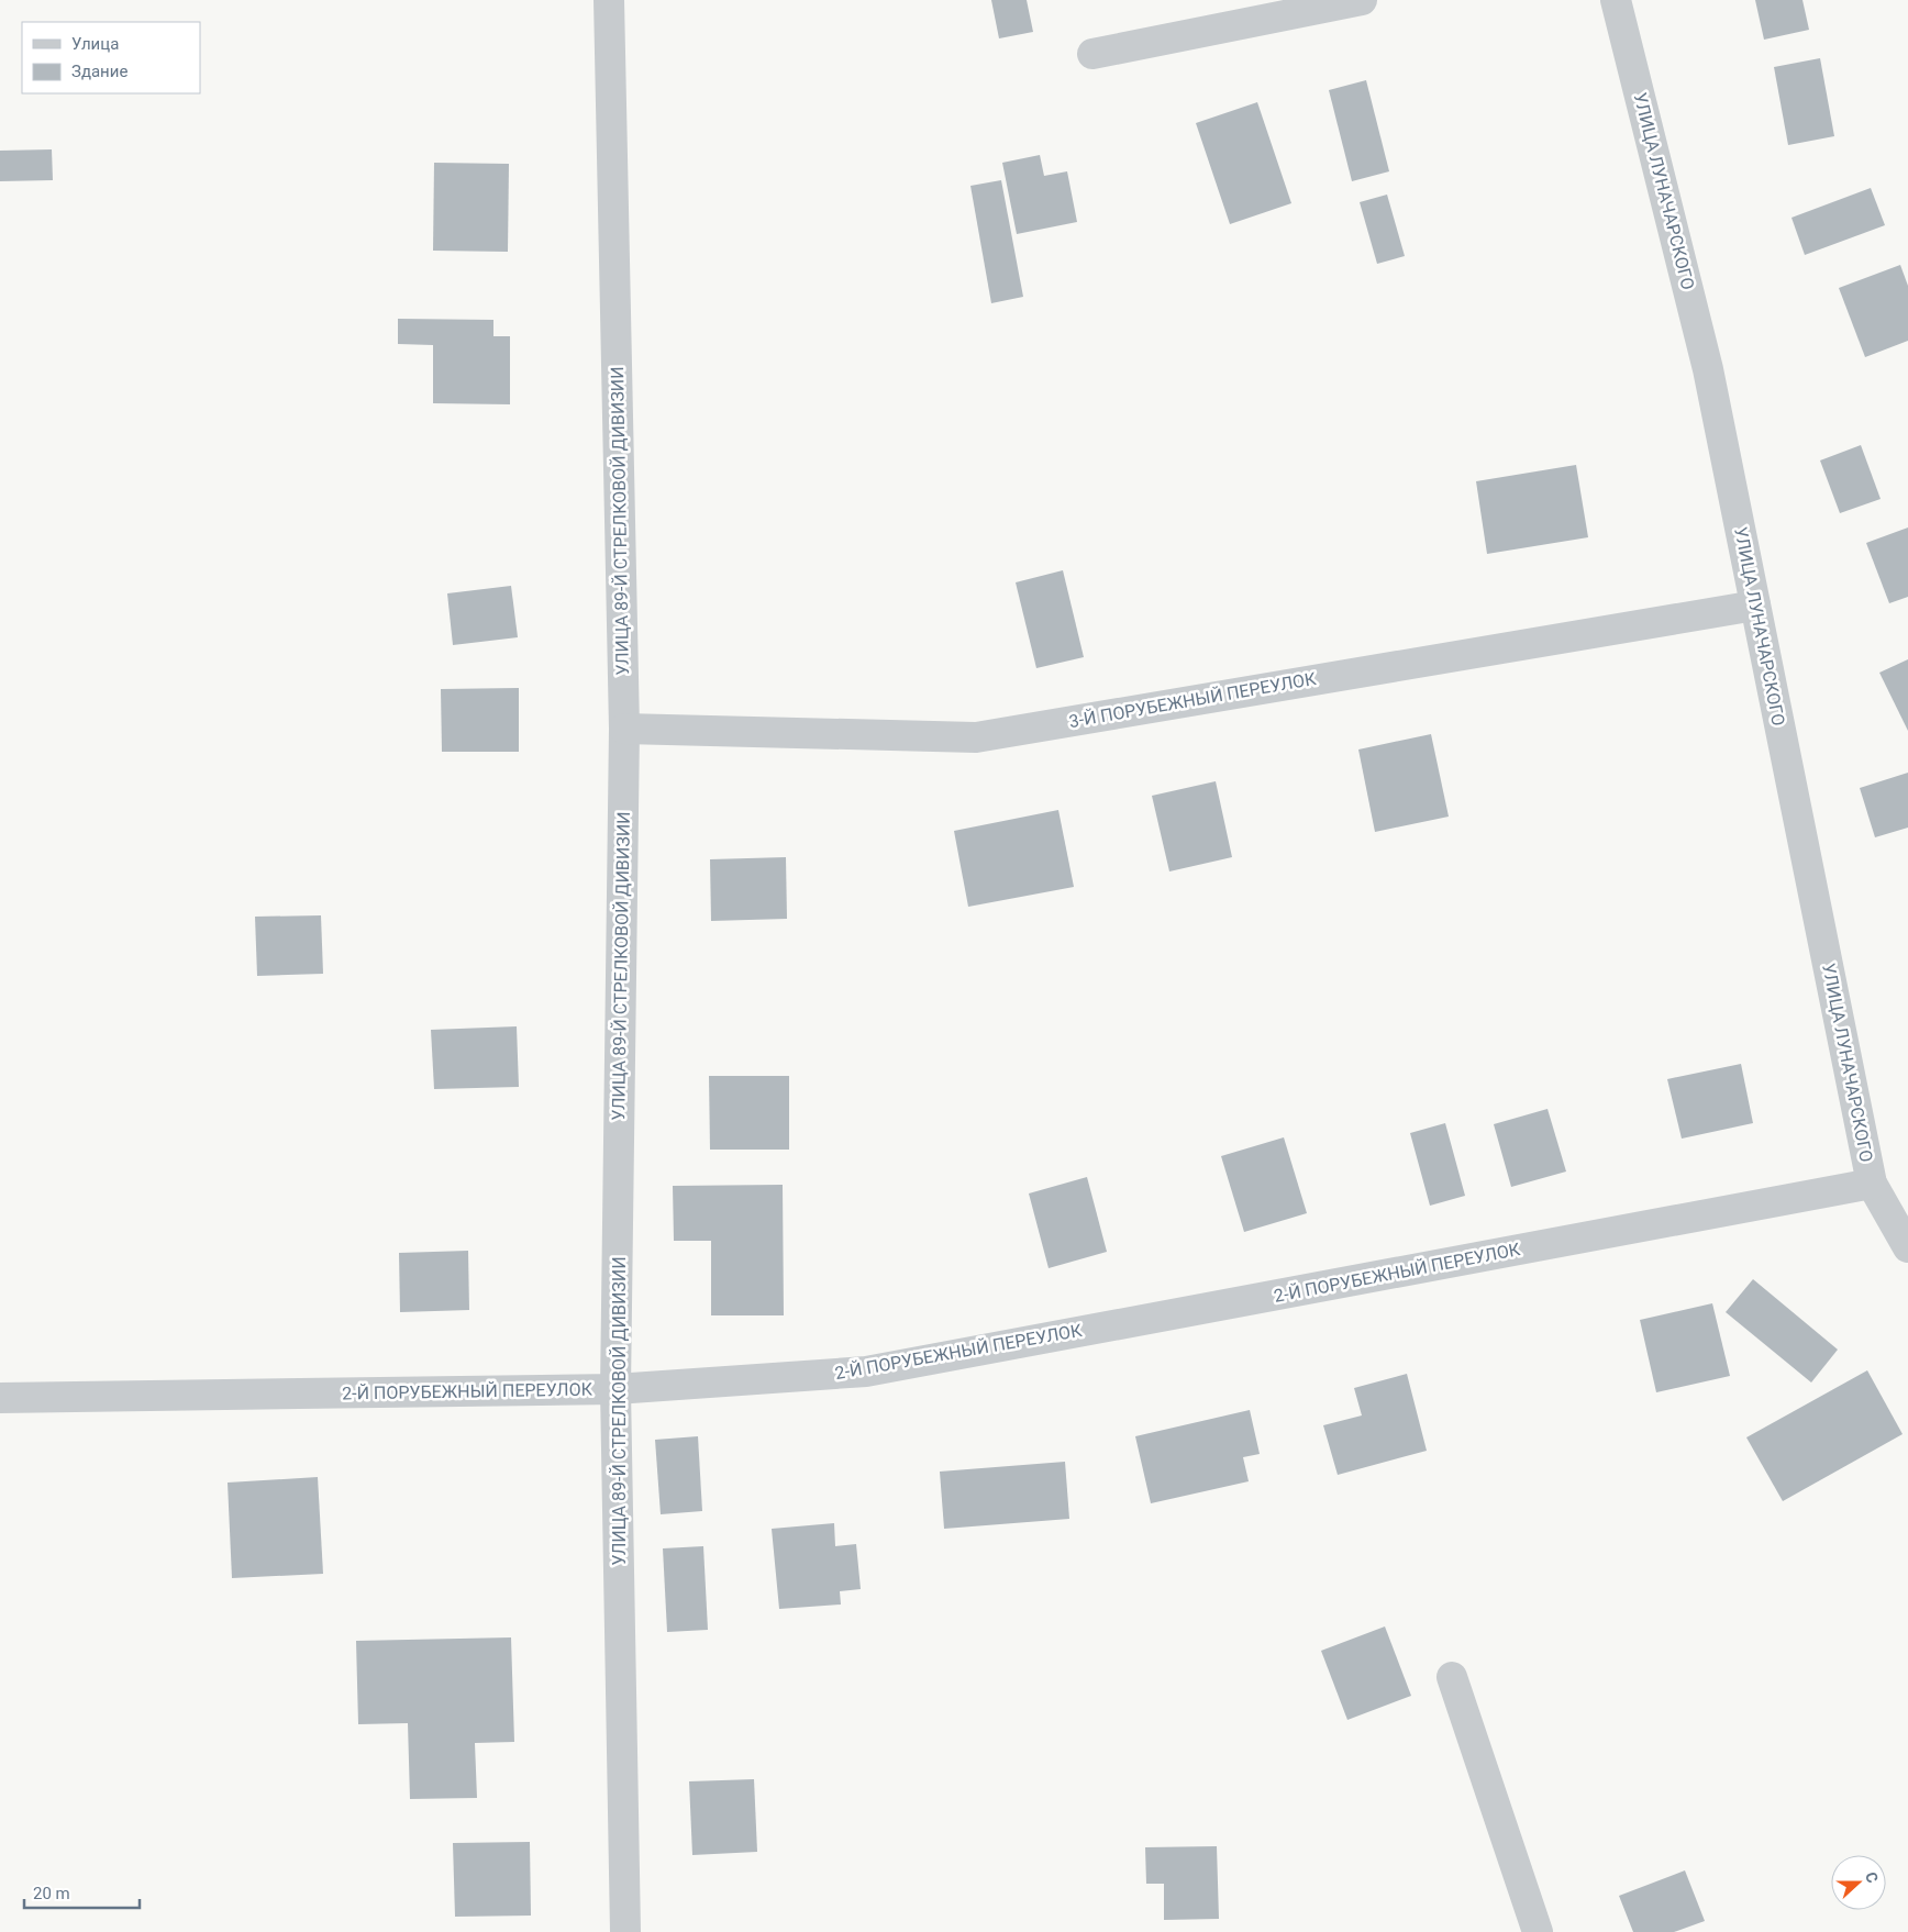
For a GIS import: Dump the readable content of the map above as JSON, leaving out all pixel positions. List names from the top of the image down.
{
  "streets": {
    "street": [
      "УЛИЦА ЛУНАЧАРСКОГО",
      "УЛИЦА 89-Й СТРЕЛКОВОЙ ДИВИЗИИ",
      "3-Й ПОРУБЕЖНЫЙ ПЕРЕУЛОК",
      "2-Й ПОРУБЕЖНЫЙ ПЕРЕУЛОК"
    ]
  },
  "crossings": [
    ["УЛИЦА ЛУНАЧАРСКОГО", "3-Й ПОРУБЕЖНЫЙ ПЕРЕУЛОК"],
    ["УЛИЦА ЛУНАЧАРСКОГО", "2-Й ПОРУБЕЖНЫЙ ПЕРЕУЛОК"],
    ["УЛИЦА 89-Й СТРЕЛКОВОЙ ДИВИЗИИ", "3-Й ПОРУБЕЖНЫЙ ПЕРЕУЛОК"],
    ["УЛИЦА 89-Й СТРЕЛКОВОЙ ДИВИЗИИ", "2-Й ПОРУБЕЖНЫЙ ПЕРЕУЛОК"]
  ],
  "legend": ["Улица", "Здание"],
  "scale_bar": "20 m",
  "north": "right"
}
